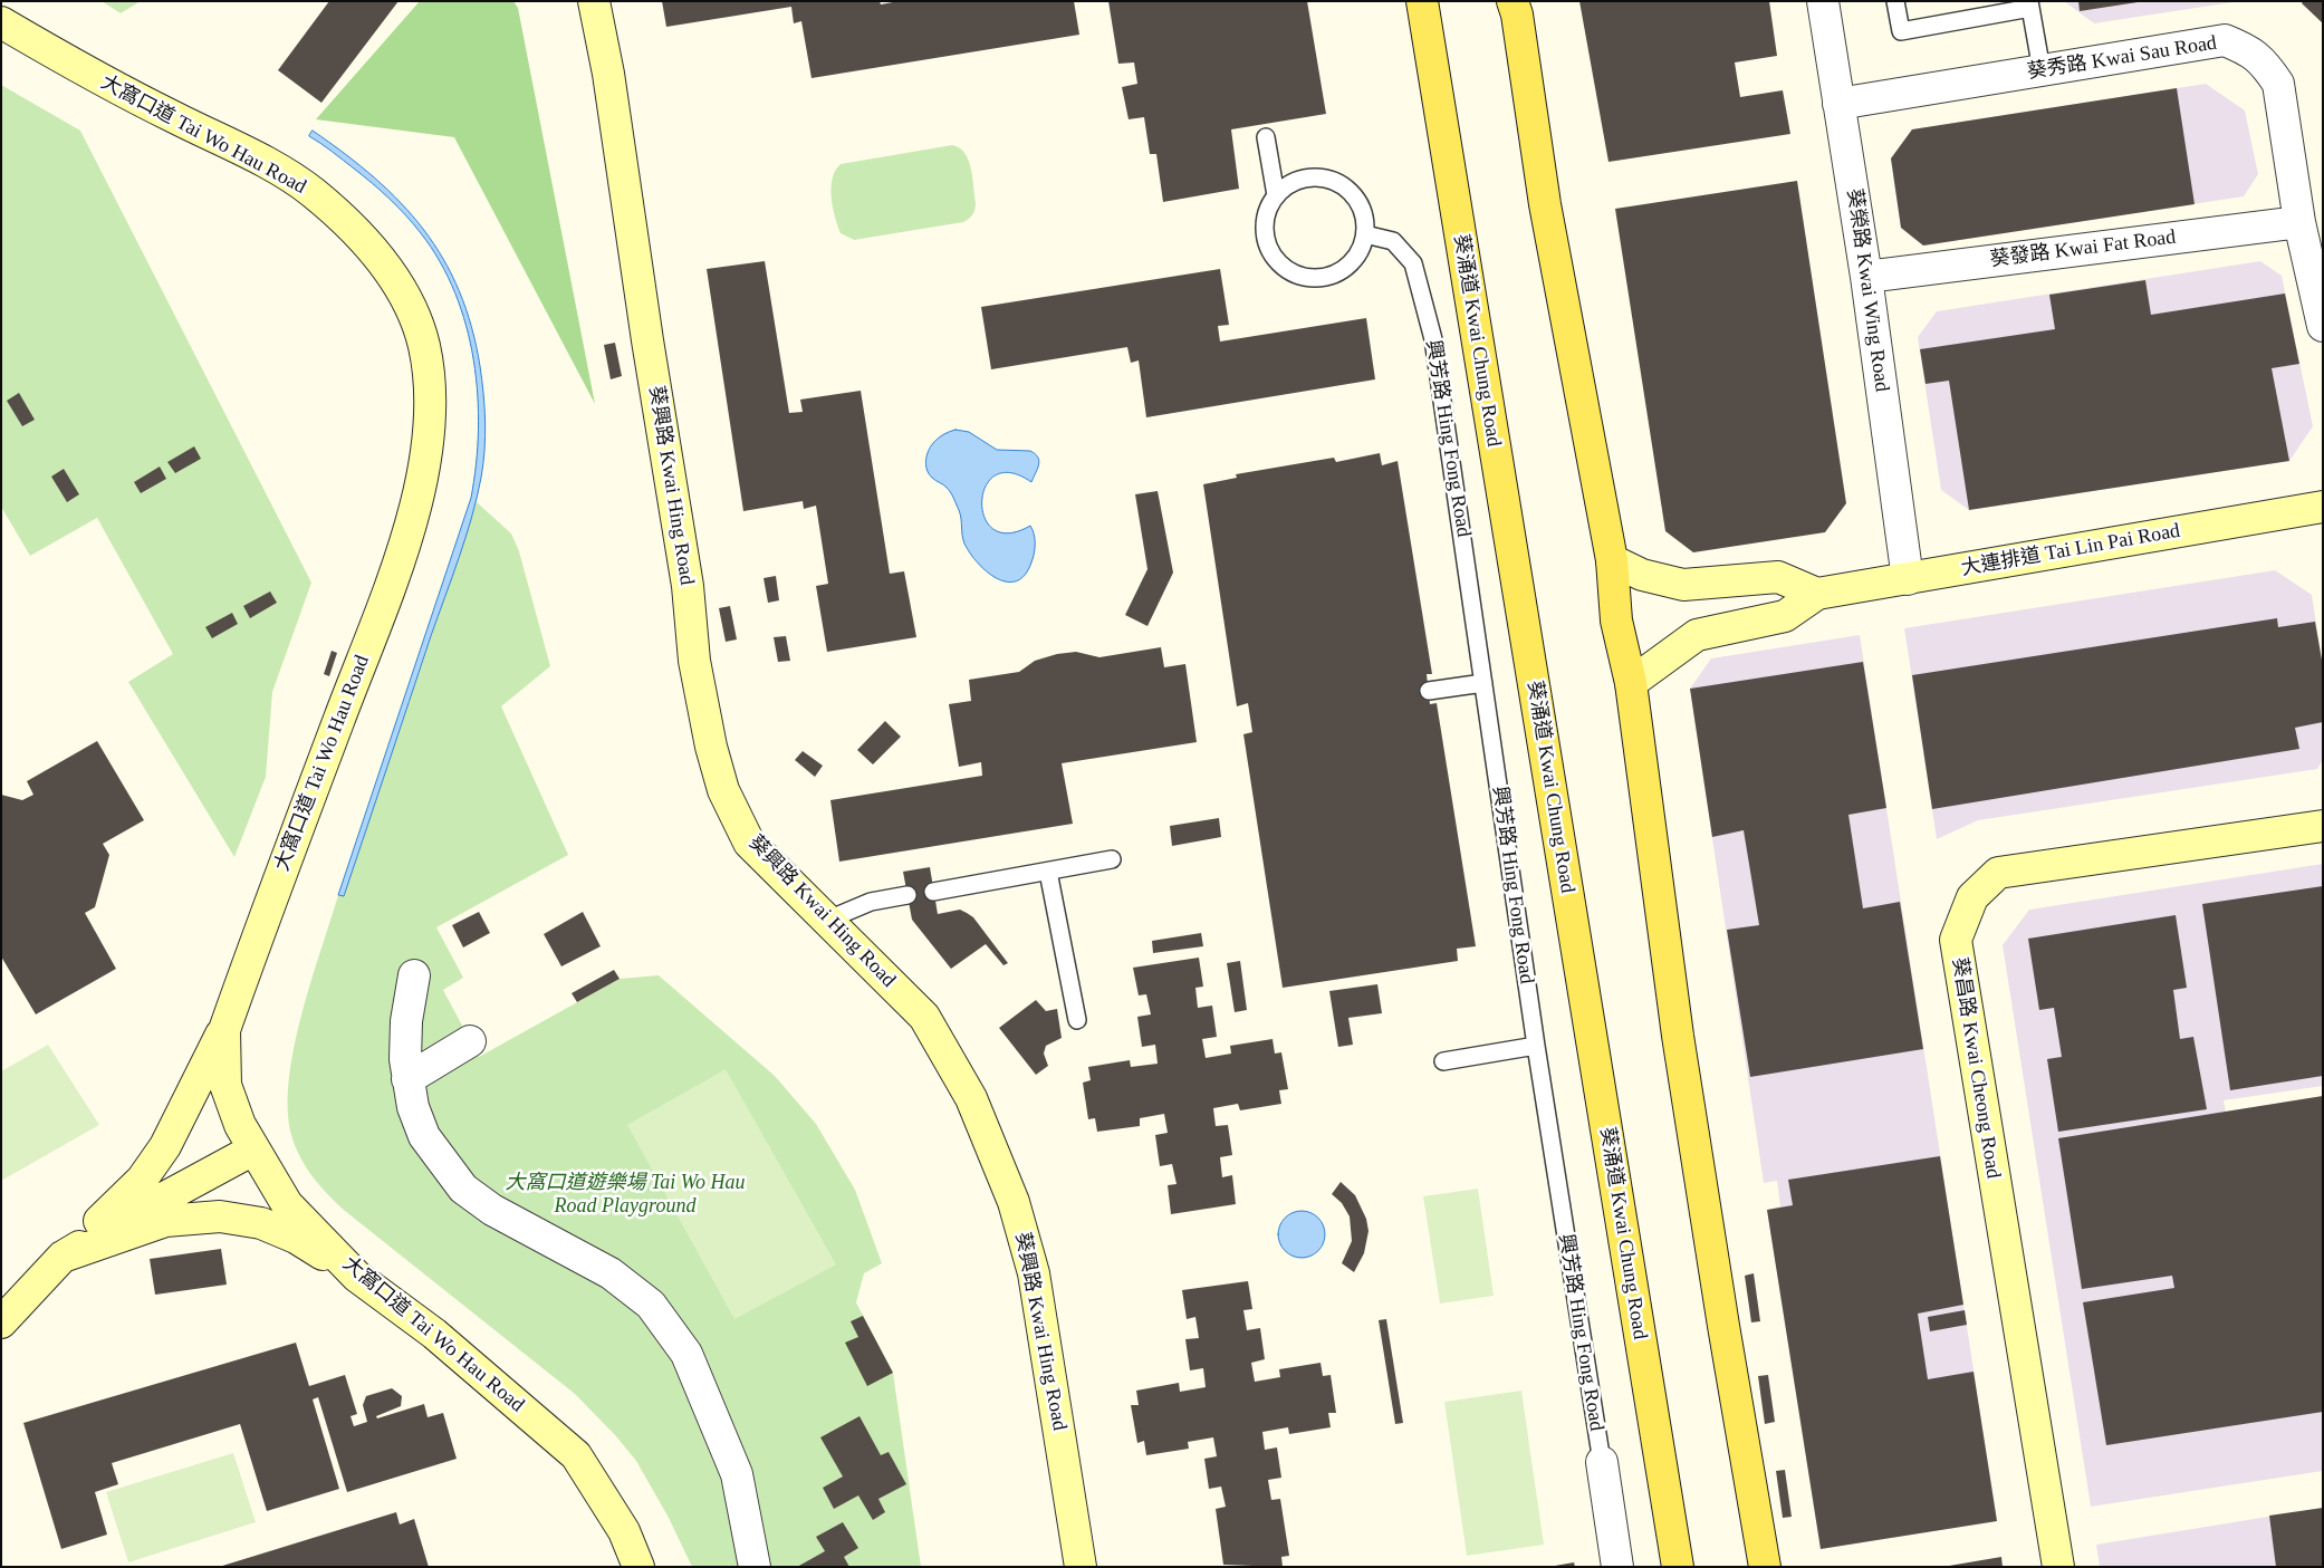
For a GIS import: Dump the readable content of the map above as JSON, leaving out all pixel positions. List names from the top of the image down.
{
  "streets": {
    "main road": ["葵涌道 Kwai Chung Road"],
    "street": [
      "葵秀路 Kwai Sau Road",
      "大窩口道 Tai Wo Hau Road",
      "葵發路 Kwai Fat Road",
      "葵榮路 Kwai Wing Road",
      "興芳路 Hing Fong Road",
      "葵興路 Kwai Hing Road",
      "大連排道 Tai Lin Pai Road",
      "葵昌路 Kwai Cheong Road"
    ]
  },
  "crossings": [
    ["葵秀路 Kwai Sau Road", "葵發路 Kwai Fat Road"],
    ["葵秀路 Kwai Sau Road", "葵榮路 Kwai Wing Road"],
    ["葵發路 Kwai Fat Road", "葵榮路 Kwai Wing Road"],
    ["葵榮路 Kwai Wing Road", "大連排道 Tai Lin Pai Road"]
  ],
  "parks": ["大窩口道遊樂場 Tai Wo Hau Road Playground"]
}
